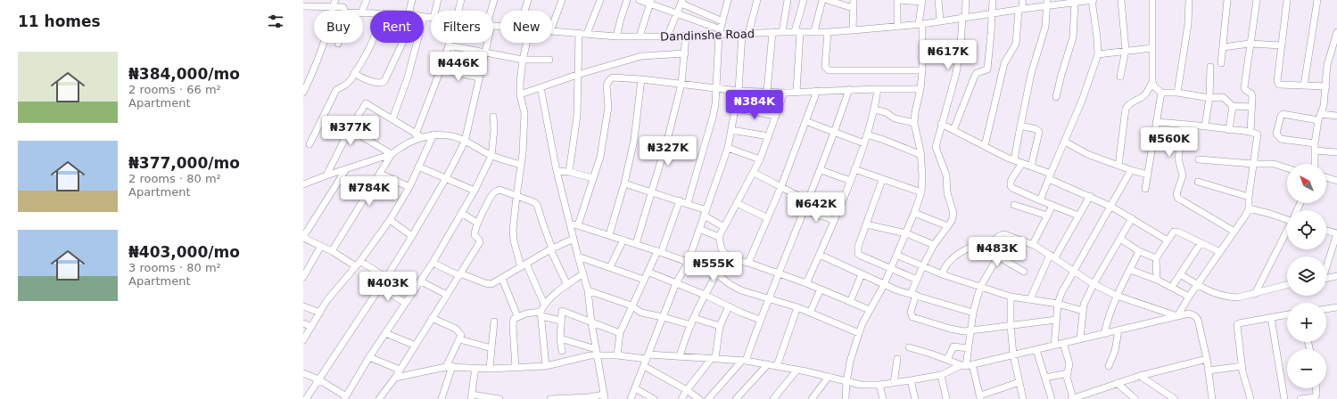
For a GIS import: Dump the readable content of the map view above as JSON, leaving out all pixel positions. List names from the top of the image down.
{
  "streets": {
    "street": ["Dandinshe Road"]
  },
  "north": "top left",
  "page": {
    "heading": "11 homes",
    "chip": [
      "Buy",
      "Rent",
      "Filters",
      "New"
    ],
    "price": [
      "₦617K",
      "₦446K",
      "₦384K",
      "₦377K",
      "₦560K",
      "₦327K",
      "₦784K",
      "₦642K",
      "₦483K",
      "₦555K",
      "₦403K"
    ],
    "list": [
      {
        "name": "₦384,000/mo",
        "note": "2 rooms · 66 m² · Apartment"
      },
      {
        "name": "₦377,000/mo",
        "note": "2 rooms · 80 m² · Apartment"
      },
      {
        "name": "₦403,000/mo",
        "note": "3 rooms · 80 m² · Apartment"
      }
    ],
    "map_buttons": ["+", "−"]
  }
}
